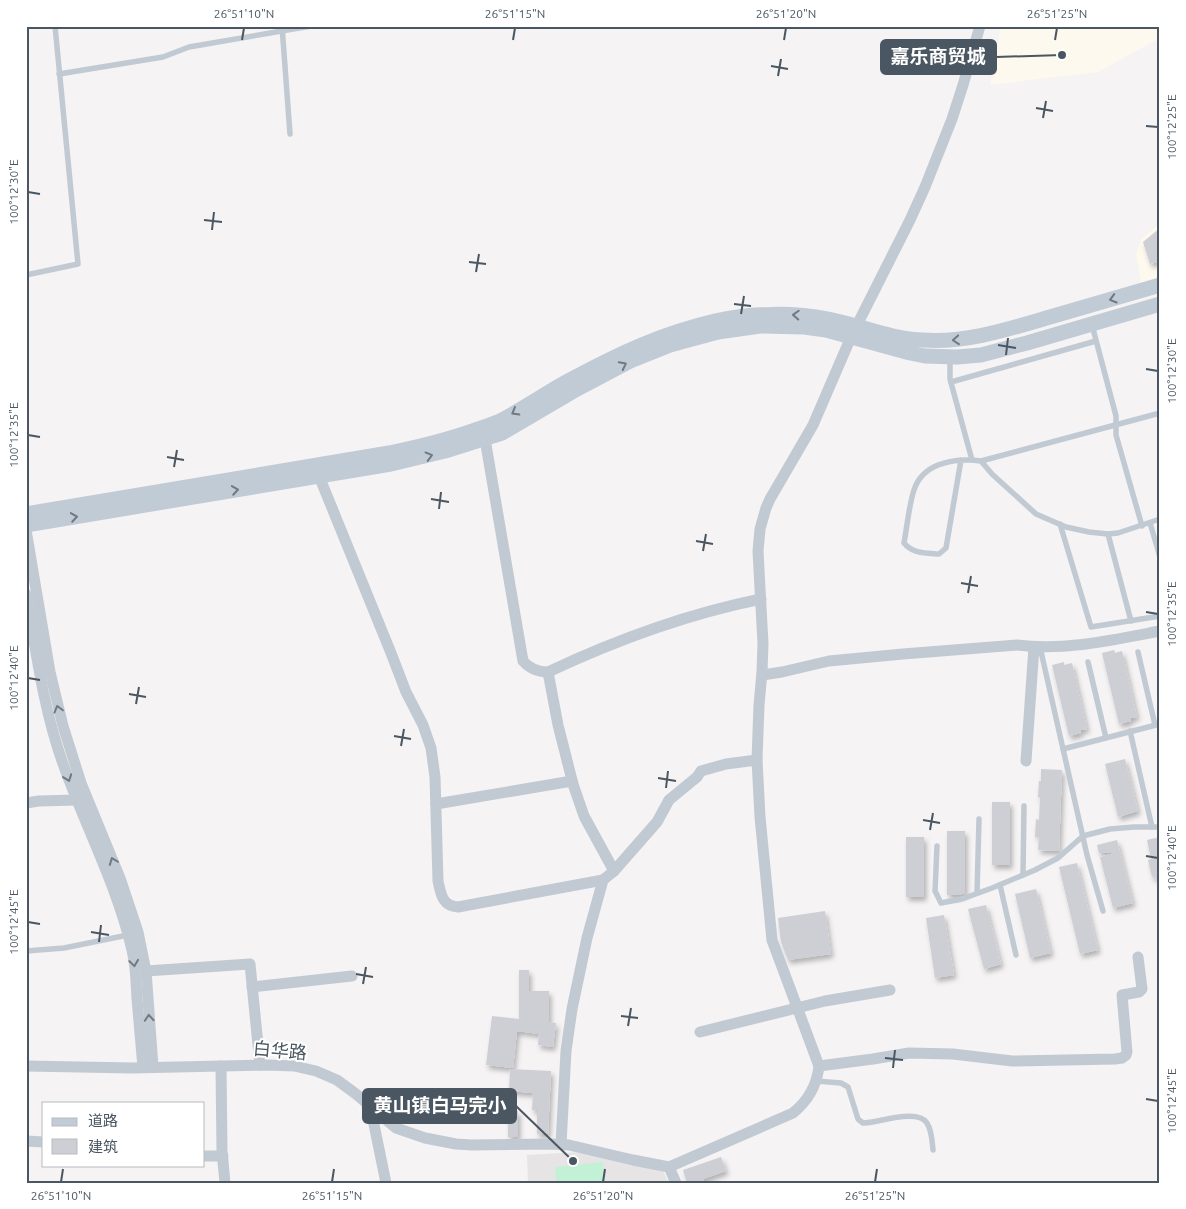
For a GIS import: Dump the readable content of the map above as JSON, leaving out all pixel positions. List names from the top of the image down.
{
  "streets": {
    "street": ["白华路"]
  },
  "places": ["嘉乐商贸城", "黄山镇白马完小"],
  "legend": ["道路", "建筑"],
  "coordinates": [
    "26°51'10\"N",
    "26°51'15\"N",
    "26°51'20\"N",
    "26°51'25\"N",
    "100°12'25\"E",
    "100°12'30\"E",
    "100°12'35\"E",
    "100°12'40\"E",
    "100°12'45\"E"
  ]
}
